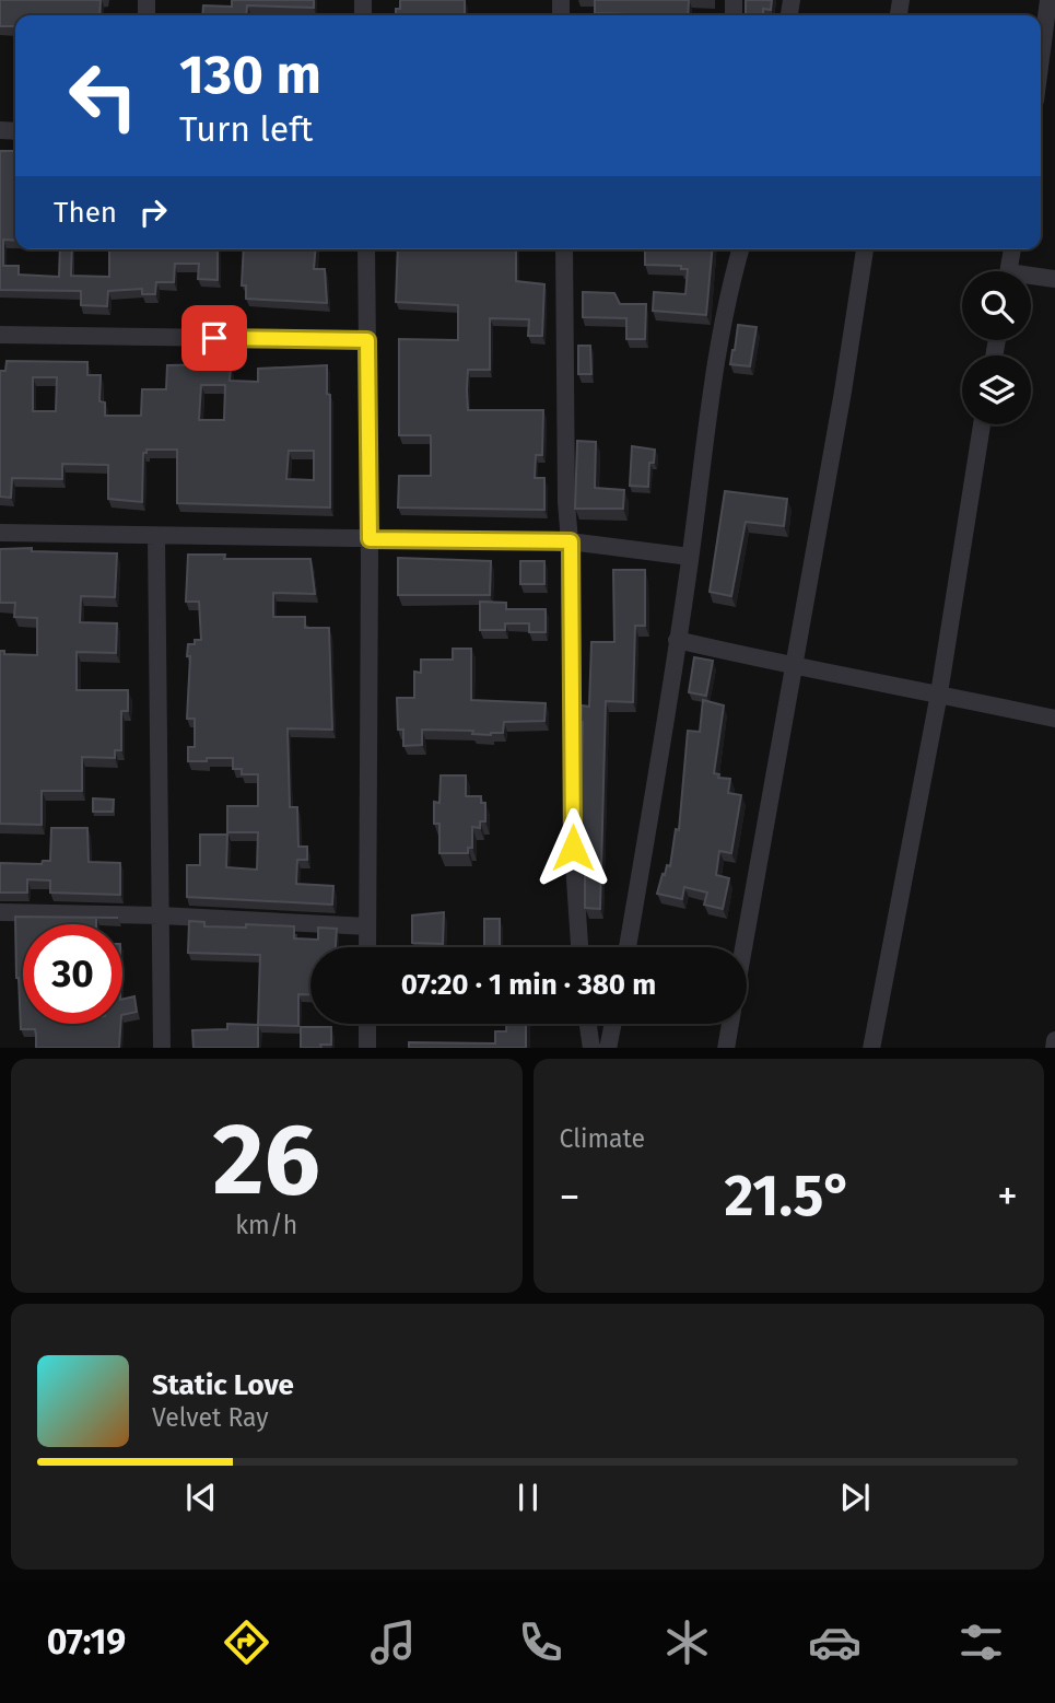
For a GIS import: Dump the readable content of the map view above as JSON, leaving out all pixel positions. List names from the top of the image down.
{
  "page": {
    "turn": ["130 m", "Turn left"],
    "then": "Then",
    "limit": "30",
    "trip": "07:20 · 1 min · 380 m",
    "tile": [
      ["26", "km/h"],
      "Climate"
    ],
    "heat": ["−", "21.5°", "+"],
    "song": ["Static Love", "Velvet Ray"],
    "tabs": "07:19"
  }
}
